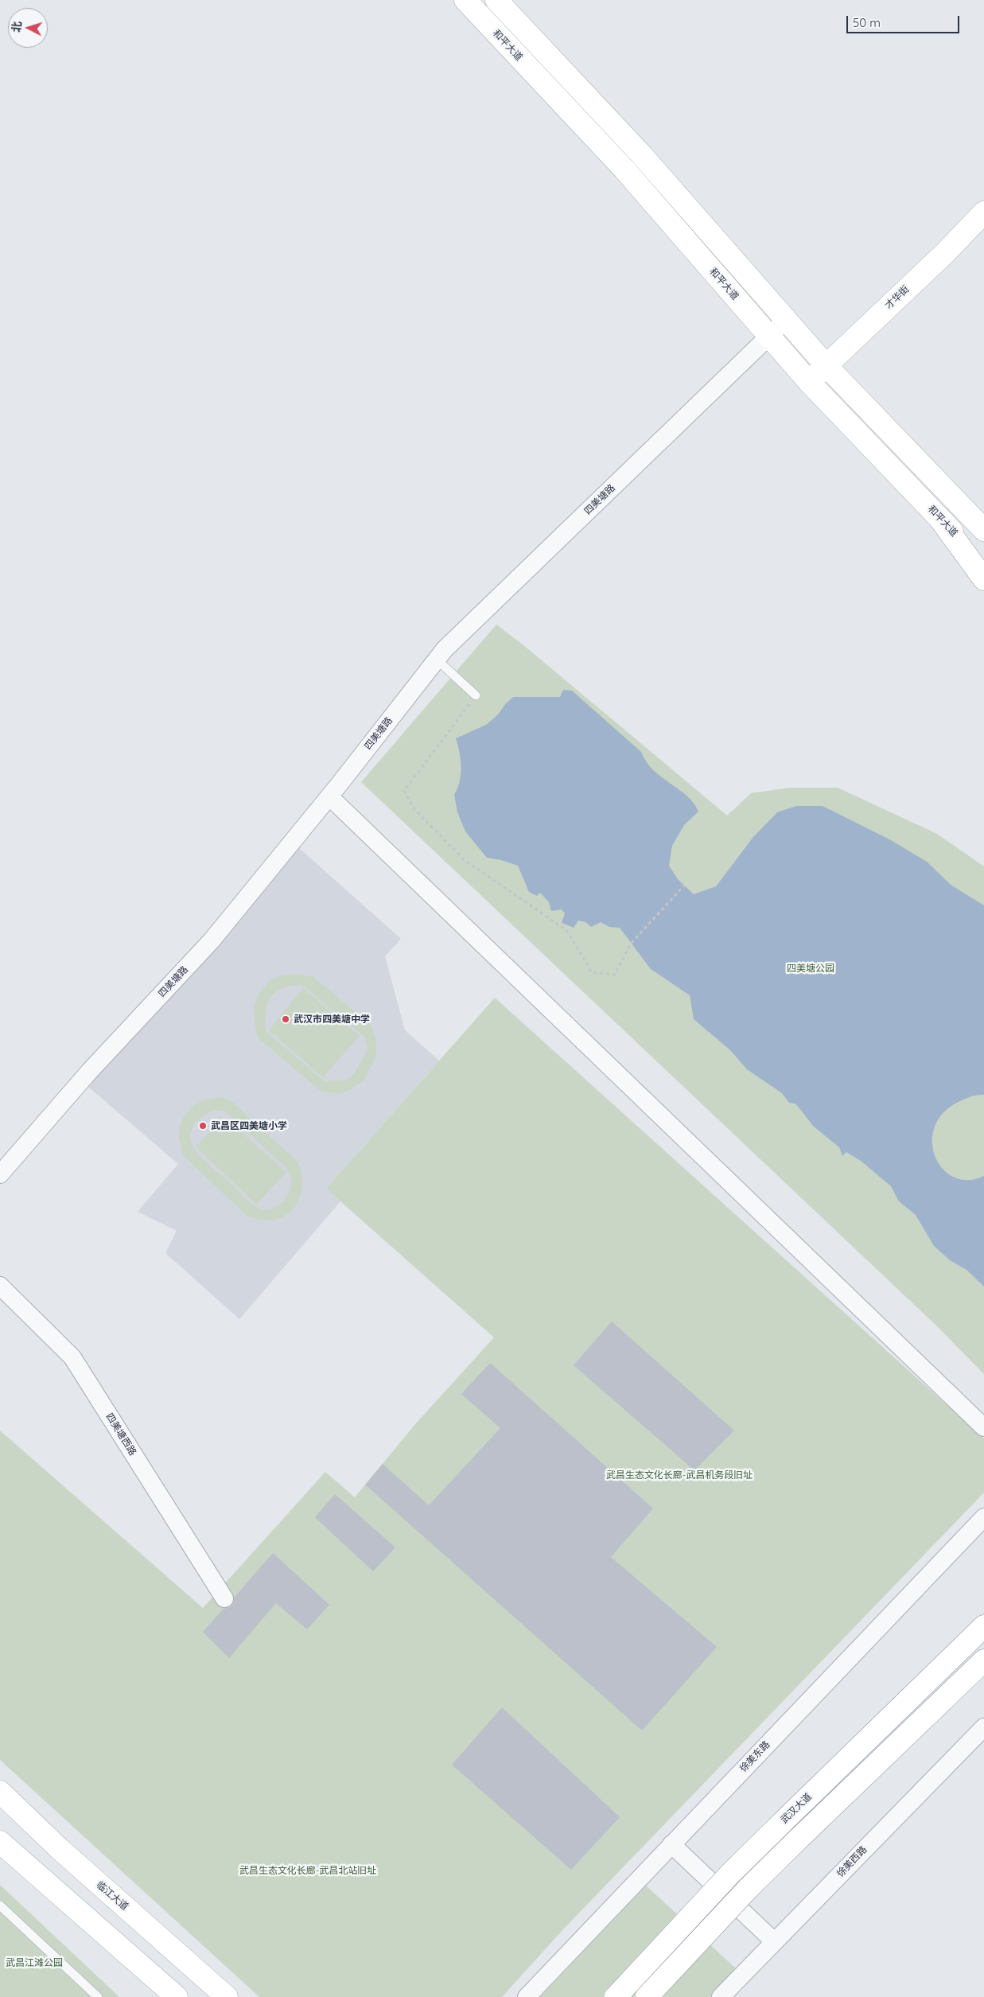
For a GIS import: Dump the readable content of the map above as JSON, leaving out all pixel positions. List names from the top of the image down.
{
  "streets": {
    "main road": [
      "和平大道",
      "才华街",
      "武汉大道",
      "临江大道"
    ],
    "street": [
      "四美塘路",
      "四美塘西路",
      "徐美东路",
      "徐美西路"
    ]
  },
  "crossings": [
    ["和平大道", "才华街"],
    ["和平大道", "四美塘路"]
  ],
  "parks": [
    "四美塘公园",
    "武昌生态文化长廊-武昌机务段旧址",
    "武昌生态文化长廊-武昌北站旧址",
    "武昌江滩公园"
  ],
  "places": ["武汉市四美塘中学", "武昌区四美塘小学"],
  "scale_bar": "50 m",
  "north": "left"
}
